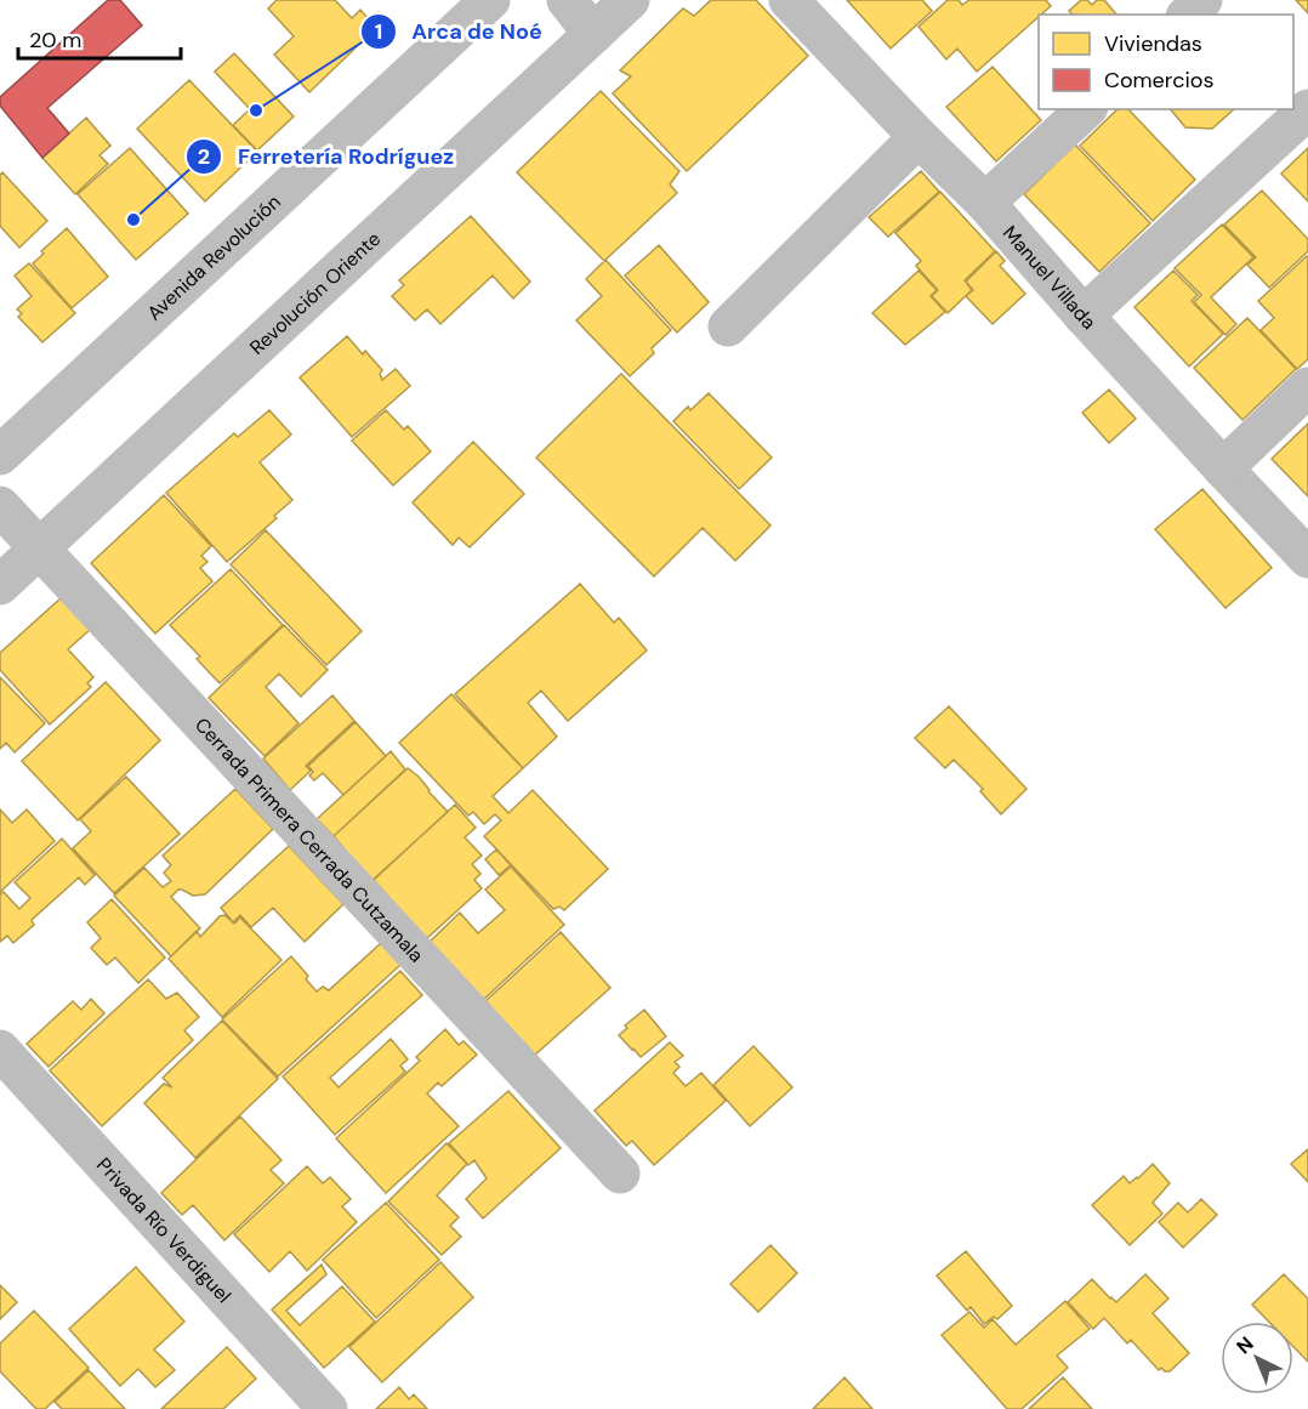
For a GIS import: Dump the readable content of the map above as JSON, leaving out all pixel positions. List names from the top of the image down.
{
  "streets": {
    "street": [
      "Avenida Revolución",
      "Manuel Villada",
      "Revolución Oriente",
      "Cerrada Primera Cerrada Cutzamala",
      "Privada Río Verdiguel"
    ]
  },
  "crossings": [
    ["Revolución Oriente", "Cerrada Primera Cerrada Cutzamala"]
  ],
  "places": ["Arca de Noé", "Ferretería Rodríguez"],
  "legend": ["Viviendas", "Comercios"],
  "scale_bar": "20 m",
  "north": "top left"
}
